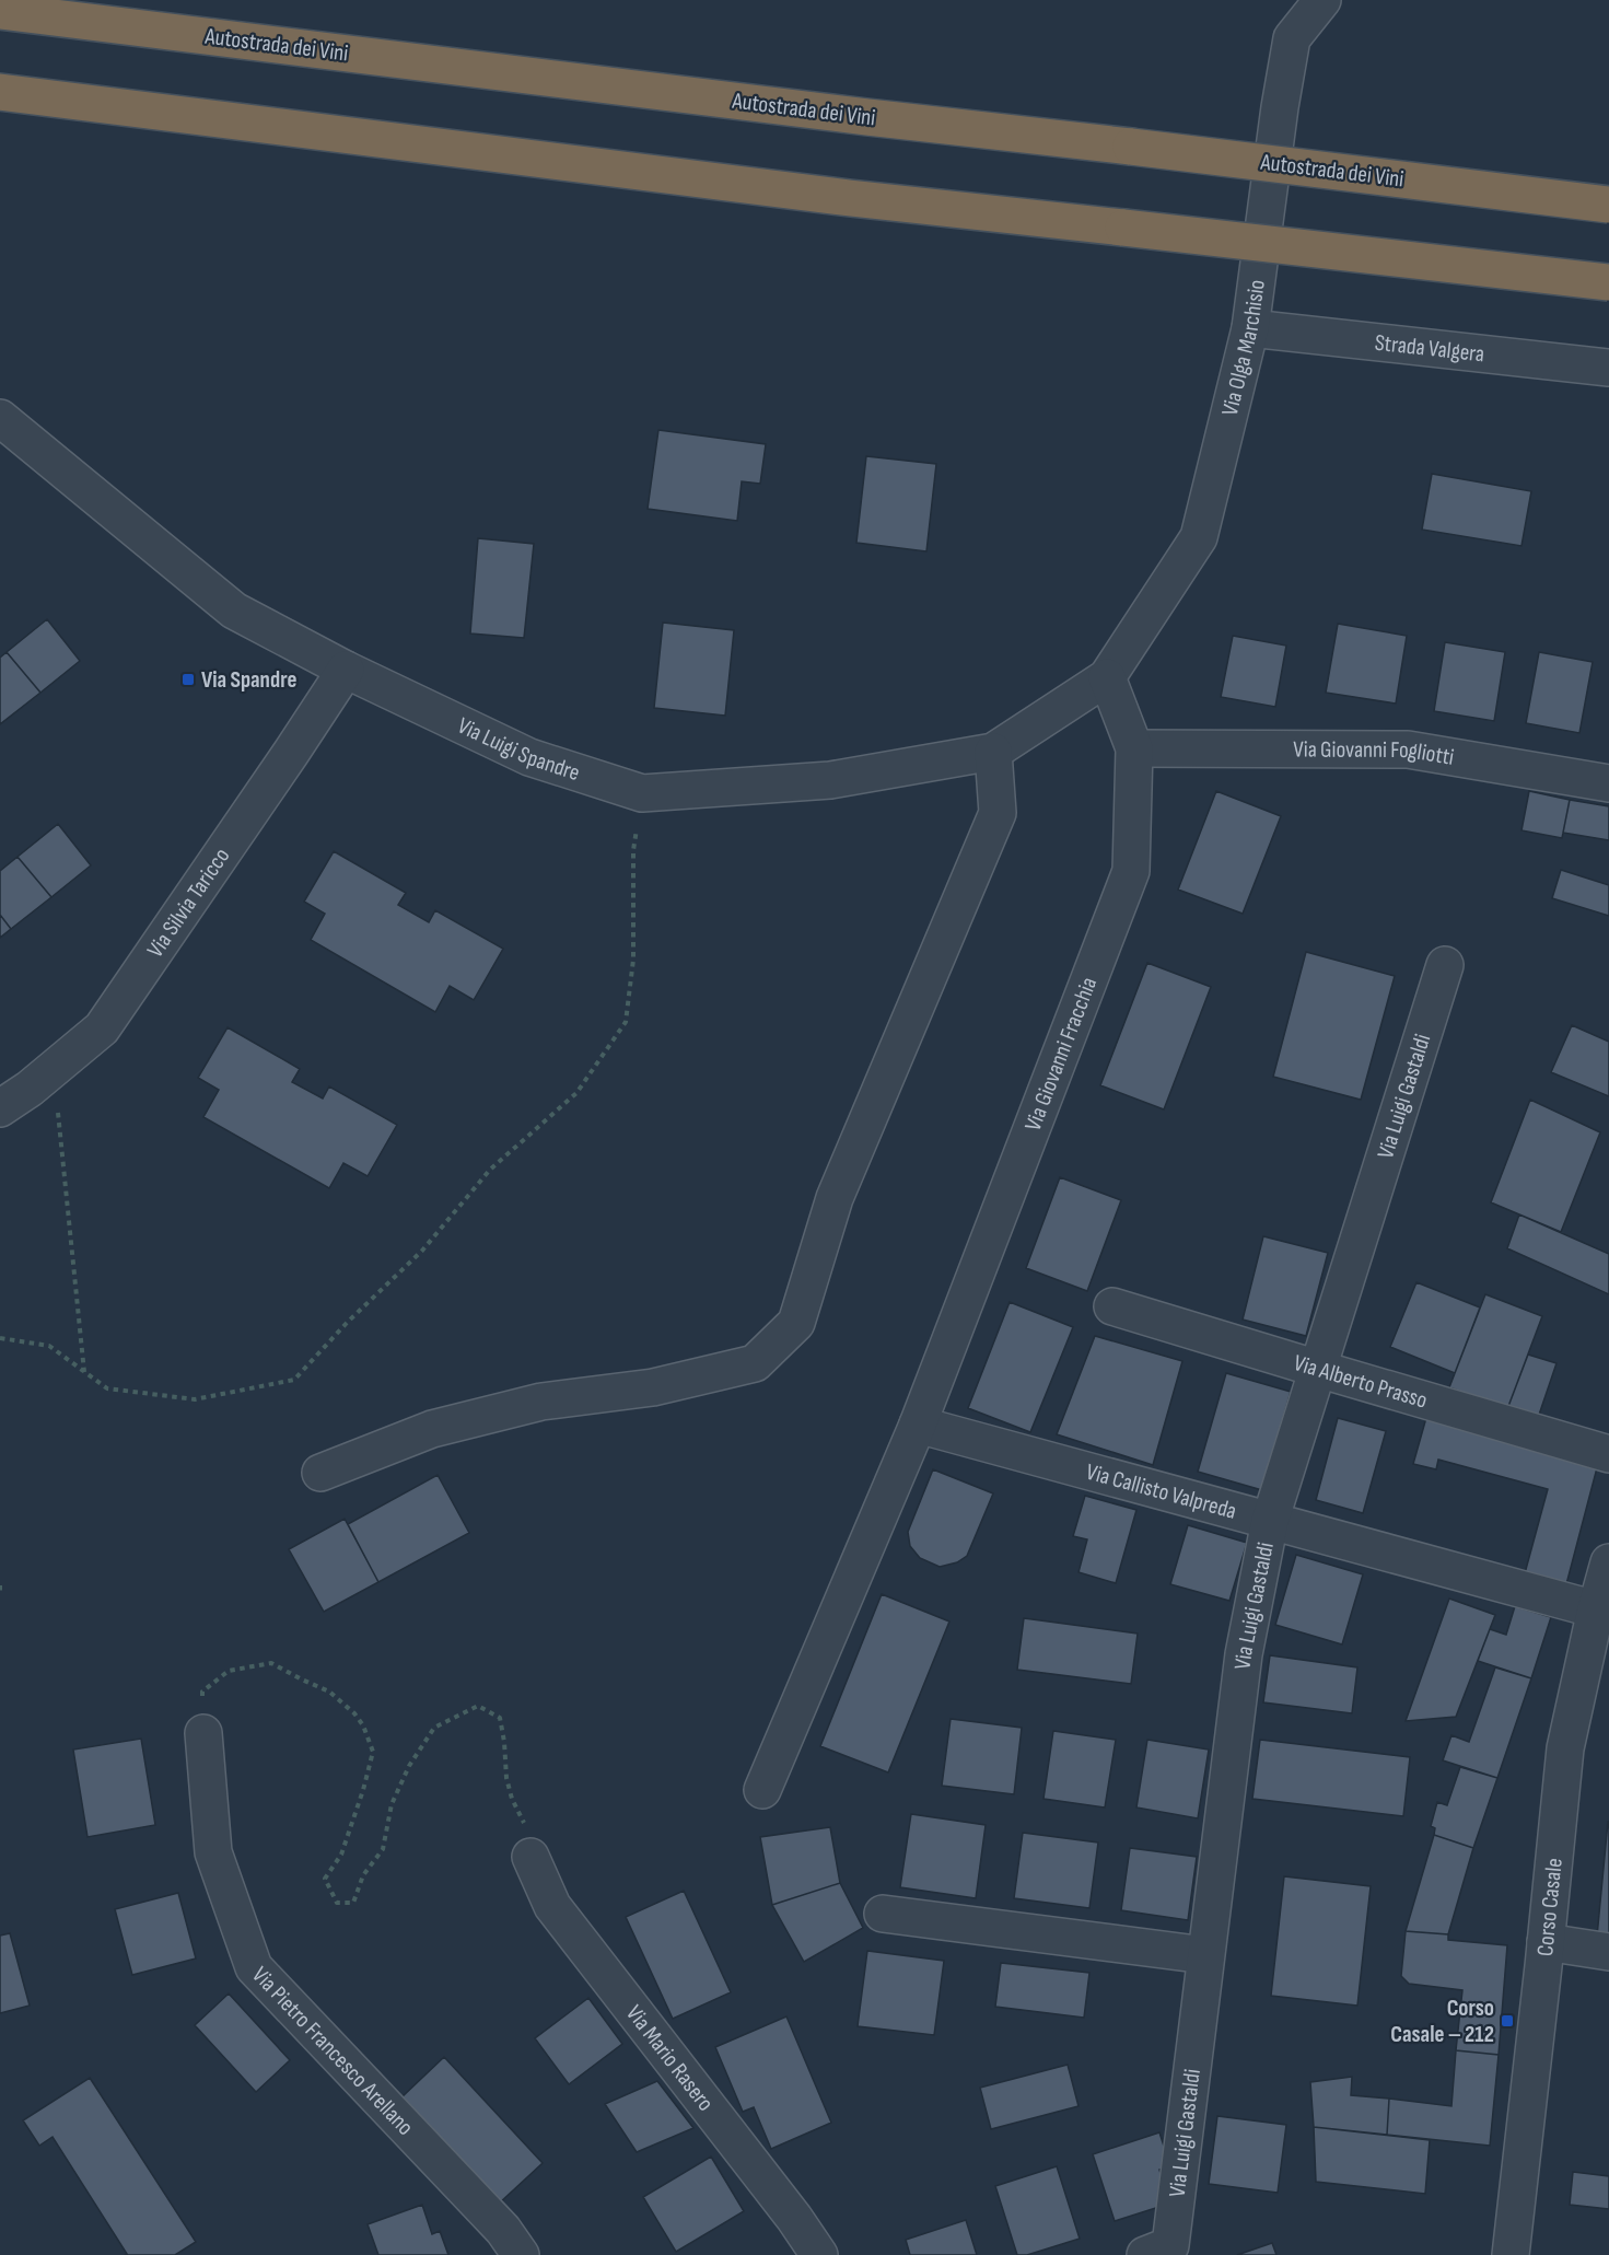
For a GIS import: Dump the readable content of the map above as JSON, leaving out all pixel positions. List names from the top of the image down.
{
  "streets": {
    "highway": ["Autostrada dei Vini"],
    "street": [
      "Via Olga Marchisio",
      "Strada Valgera",
      "Via Luigi Spandre",
      "Via Giovanni Fogliotti",
      "Via Silvia Taricco",
      "Via Giovanni Fracchia",
      "Via Luigi Gastaldi",
      "Via Alberto Prasso",
      "Via Callisto Valpreda",
      "Corso Casale",
      "Via Pietro Francesco Arellano",
      "Via Mario Rasero"
    ]
  },
  "crossings": [
    ["Via Olga Marchisio", "Strada Valgera"],
    ["Via Olga Marchisio", "Via Luigi Spandre"],
    ["Via Olga Marchisio", "Via Giovanni Fracchia"],
    ["Via Luigi Spandre", "Via Silvia Taricco"],
    ["Via Luigi Spandre", "Via Giovanni Fracchia"],
    ["Via Giovanni Fogliotti", "Via Giovanni Fracchia"],
    ["Via Giovanni Fracchia", "Via Callisto Valpreda"],
    ["Via Luigi Gastaldi", "Via Alberto Prasso"],
    ["Via Luigi Gastaldi", "Via Callisto Valpreda"],
    ["Via Callisto Valpreda", "Corso Casale"]
  ],
  "places": {
    "transit": ["Via Spandre", "Corso Casale – 212"]
  }
}
